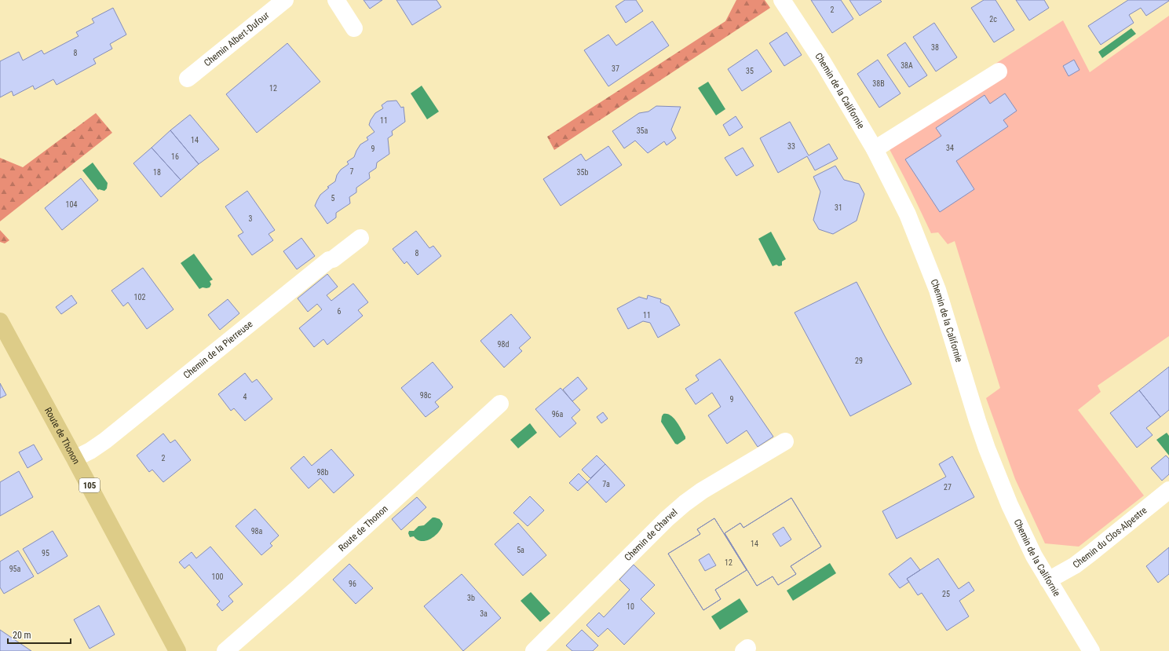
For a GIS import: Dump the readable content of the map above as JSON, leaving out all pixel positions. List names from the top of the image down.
{
  "streets": {
    "main road": ["Route de Thonon", "105"],
    "street": [
      "Chemin Albert-Dufour",
      "Chemin de la Californie",
      "Chemin de la Pierreuse",
      "Chemin de Charvel",
      "Chemin du Clos-Alpestre"
    ]
  },
  "crossings": [
    ["Chemin de la Californie", "Chemin du Clos-Alpestre"],
    ["Chemin de la Pierreuse", "Route de Thonon"]
  ],
  "house_numbers": [
    "2",
    "2c",
    "38",
    "8",
    "38A",
    "37",
    "35",
    "38B",
    "12",
    "11",
    "35a",
    "14",
    "33",
    "34",
    "9",
    "16",
    "7",
    "18",
    "35b",
    "5",
    "104",
    "31",
    "3",
    "8",
    "102",
    "6",
    "11",
    "98d",
    "29",
    "98c",
    "4",
    "9",
    "96a",
    "2",
    "98b",
    "7a",
    "27",
    "98a",
    "14",
    "5a",
    "95",
    "12",
    "95a",
    "100",
    "96",
    "25",
    "3b",
    "10",
    "3a"
  ],
  "scale_bar": "20 m"
}
